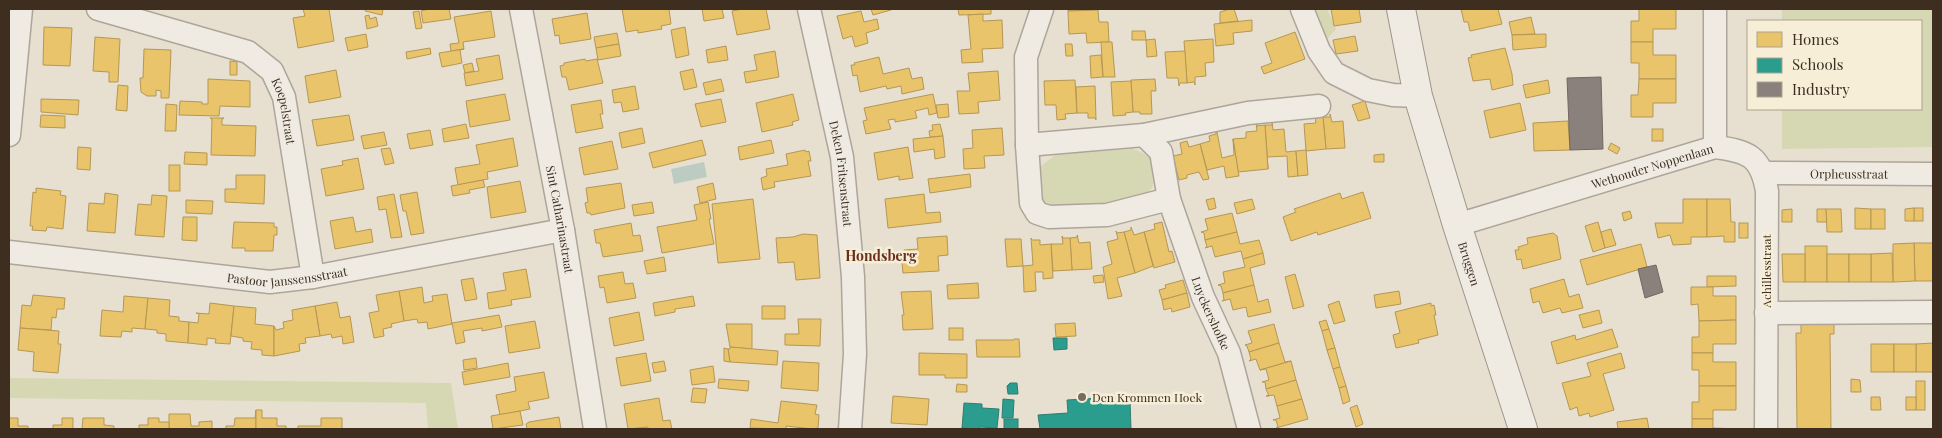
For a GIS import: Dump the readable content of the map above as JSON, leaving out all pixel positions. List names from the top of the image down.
{
  "streets": {
    "street": [
      "Koepelstraat",
      "Wethouder Noppenlaan",
      "Deken Fritsenstraat",
      "Orpheusstraat",
      "Sint Catharinastraat",
      "Bruggen",
      "Achillesstraat",
      "Pastoor Janssensstraat",
      "Luyckershofke"
    ]
  },
  "crossings": [
    ["Koepelstraat", "Pastoor Janssensstraat"],
    ["Wethouder Noppenlaan", "Bruggen"],
    ["Orpheusstraat", "Achillesstraat"],
    ["Sint Catharinastraat", "Pastoor Janssensstraat"]
  ],
  "districts": ["Hondsberg"],
  "places": ["Den Krommen Hoek"],
  "legend": ["Homes", "Schools", "Industry"]
}
